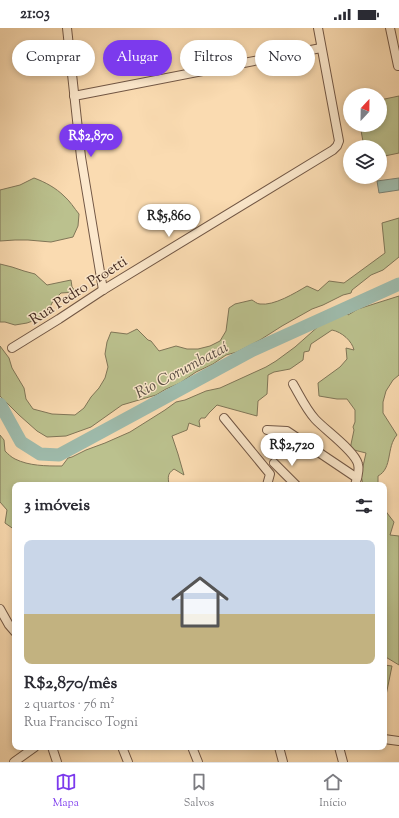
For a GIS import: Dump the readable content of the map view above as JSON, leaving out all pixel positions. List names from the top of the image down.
{
  "streets": {
    "street": ["Rua Pedro Proetti"]
  },
  "water": ["Rio Corumbataí"],
  "north": "top",
  "page": {
    "status": "21:03",
    "chip": [
      "Comprar",
      "Alugar",
      "Filtros",
      "Novo"
    ],
    "price": ["R$2,870", "R$5,860", "R$2,720"],
    "heading": "3 imóveis",
    "list": [
      {
        "name": "R$2,870/mês",
        "note": "2 quartos · 76 m² · Rua Francisco Togni"
      }
    ],
    "tabs": ["Mapa", "Salvos", "Início"]
  }
}
